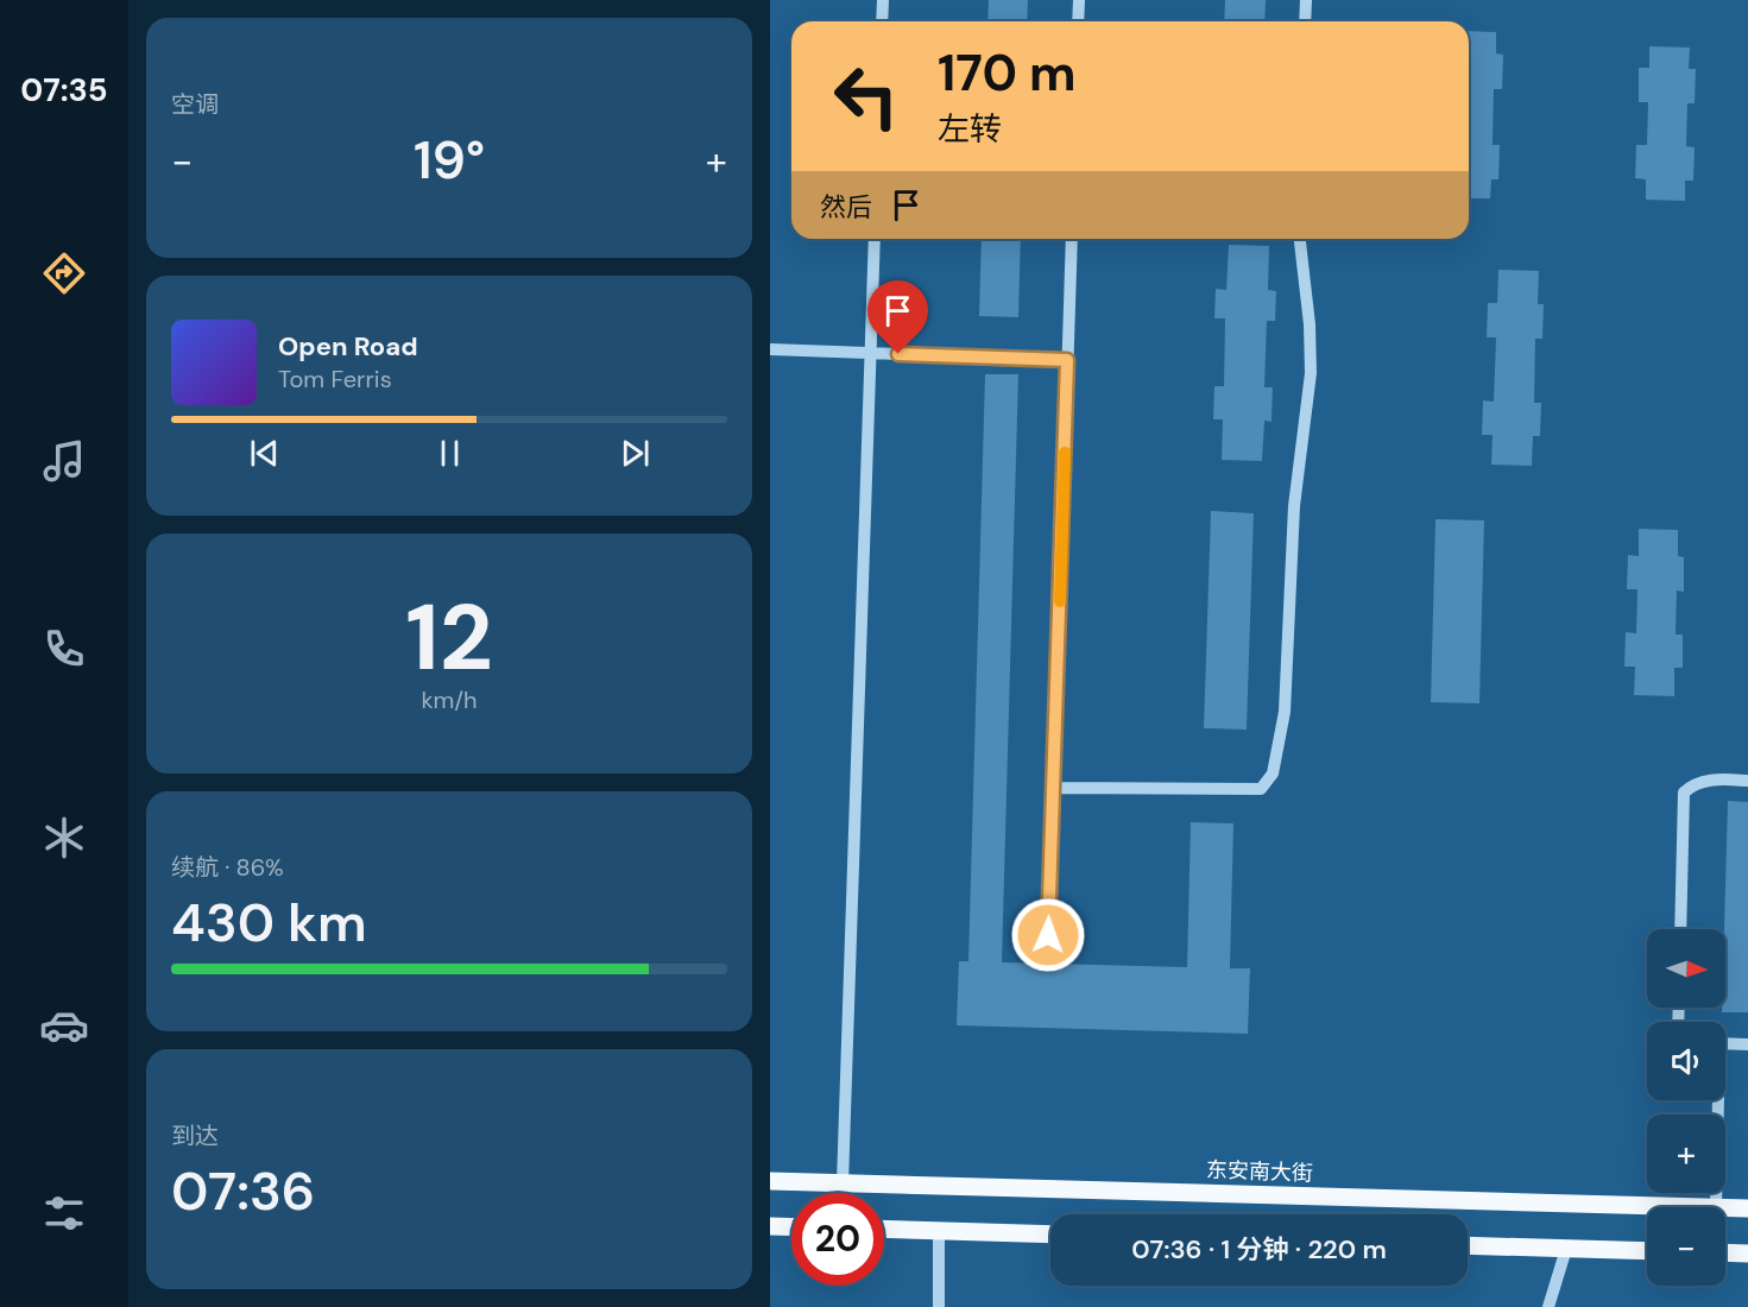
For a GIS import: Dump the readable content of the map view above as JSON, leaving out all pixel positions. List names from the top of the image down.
{
  "streets": {
    "main road": ["东安南大街"]
  },
  "north": "right",
  "page": {
    "tabs": "07:35",
    "tile": [
      "空调",
      ["12", "km/h"],
      ["续航 · 86%", "430 km"],
      ["到达", "07:36"]
    ],
    "turn": ["170 m", "左转"],
    "heat": ["−", "19°", "+"],
    "then": "然后",
    "song": ["Open Road", "Tom Ferris"],
    "map_buttons": ["+", "−"],
    "limit": "20",
    "trip": "07:36 · 1 分钟 · 220 m"
  }
}
